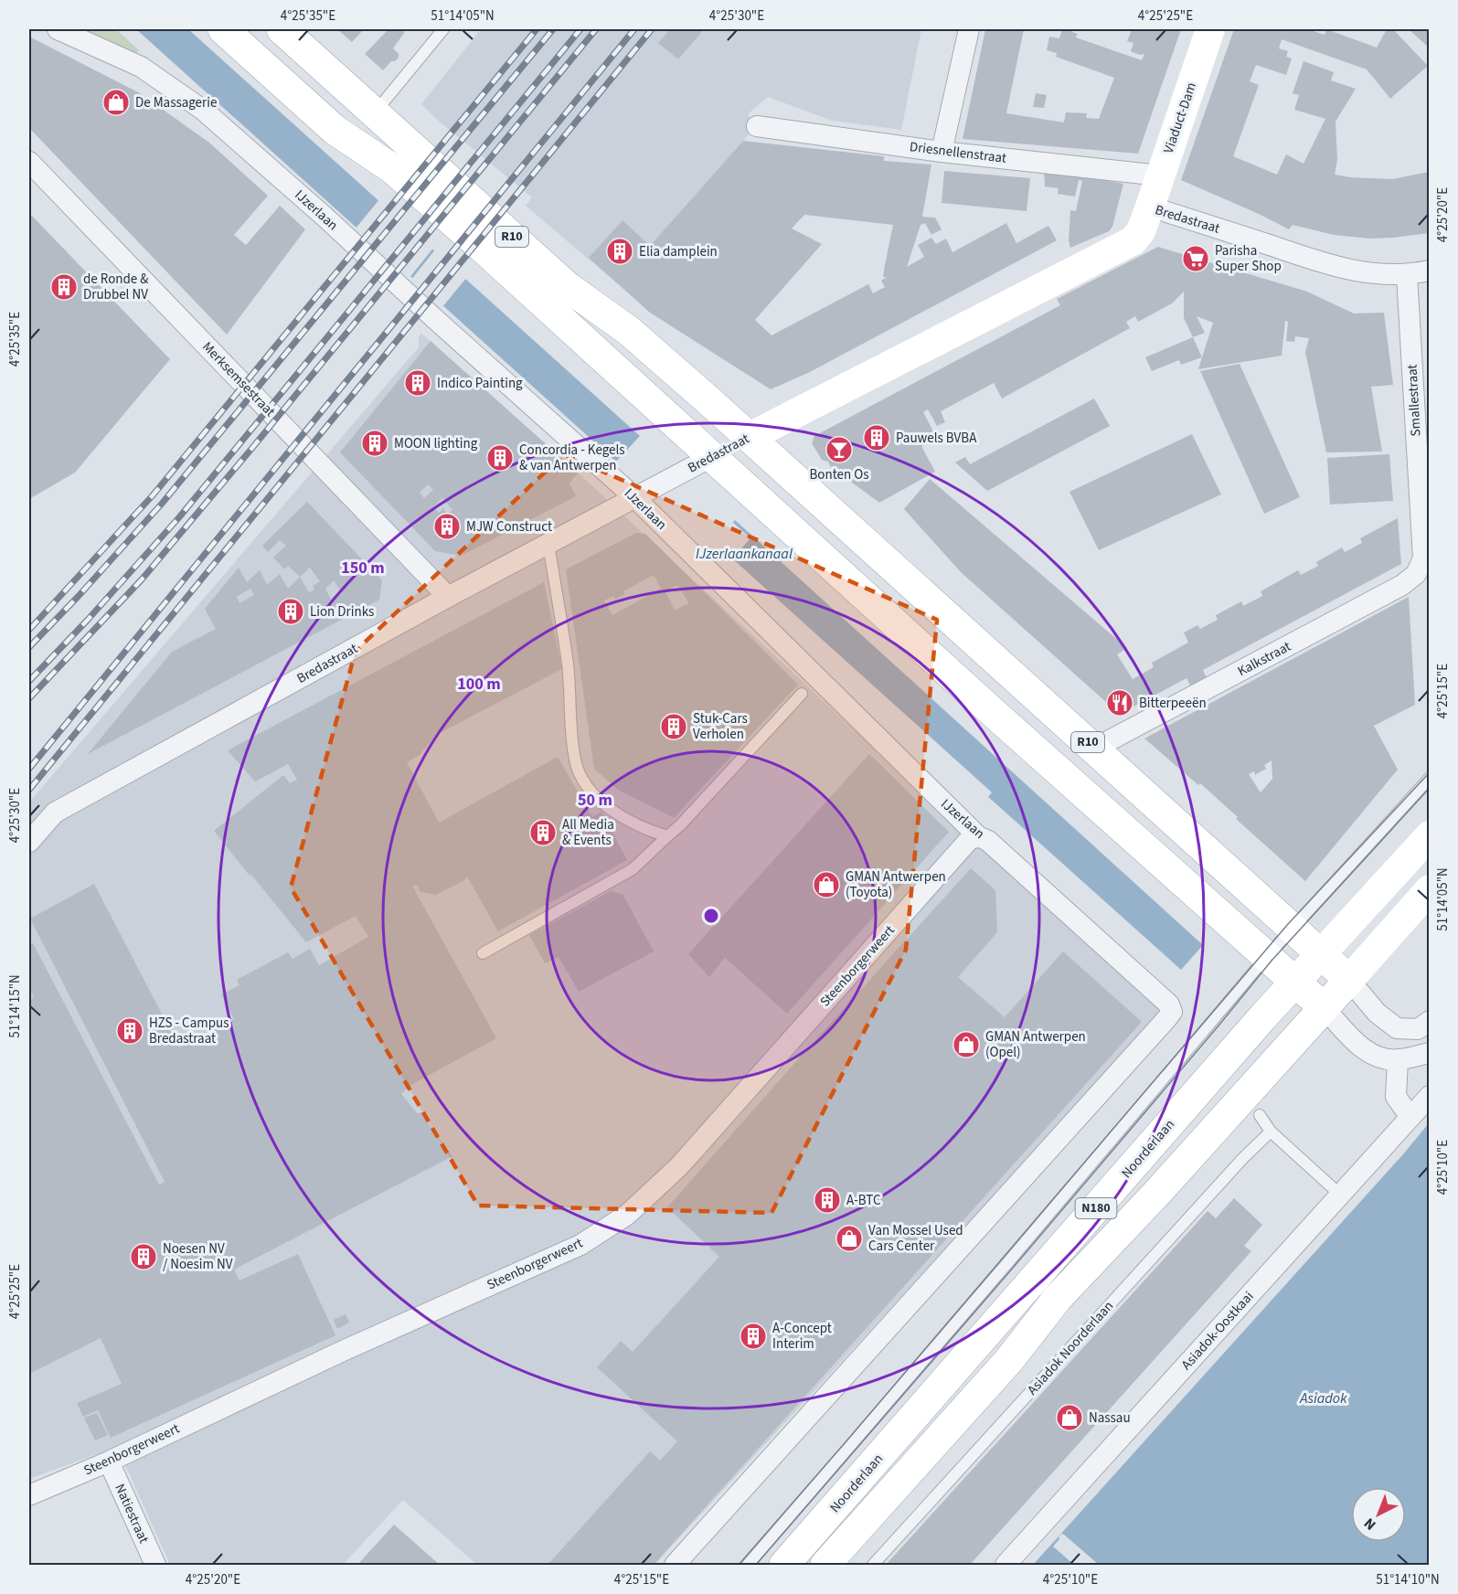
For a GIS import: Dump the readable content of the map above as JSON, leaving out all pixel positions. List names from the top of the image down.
{
  "streets": {
    "main road": [
      "Bredastraat",
      "R10",
      "Noorderlaan",
      "N180"
    ],
    "street": [
      "Viaduct-Dam",
      "Driesnellenstraat",
      "IJzerlaan",
      "Merksemsestraat",
      "Smallestraat",
      "Kalkstraat",
      "Steenborgerweert",
      "Asiadok-Oostkaai",
      "Natiestraat"
    ],
    "lane": ["Asiadok Noorderlaan"]
  },
  "crossings": [
    ["Viaduct-Dam", "Driesnellenstraat"],
    ["Viaduct-Dam", "Bredastraat"],
    ["IJzerlaan", "Bredastraat"],
    ["IJzerlaan", "Steenborgerweert"],
    ["Bredastraat", "R10"],
    ["Bredastraat", "Merksemsestraat"],
    ["Bredastraat", "Smallestraat"],
    ["R10", "Kalkstraat"],
    ["R10", "Noorderlaan"],
    ["R10", "N180"],
    ["Smallestraat", "Kalkstraat"],
    ["Steenborgerweert", "Natiestraat"]
  ],
  "water": ["IJzerlaankanaal", "Asiadok"],
  "places": {
    "shop": [
      "De Massagerie",
      "GMAN Antwerpen (Toyota)",
      "GMAN Antwerpen (Opel)",
      "Van Mossel Used Cars Center",
      "Nassau"
    ],
    "building": [
      "Elia damplein",
      "de Ronde & Drubbel NV",
      "Indico Painting",
      "Pauwels BVBA",
      "MOON lighting",
      "Concordia - Kegels & van Antwerpen",
      "MJW Construct",
      "Lion Drinks",
      "Stuk-Cars Verholen",
      "All Media & Events",
      "HZS - Campus Bredastraat",
      "A-BTC",
      "Noesen NV / Noesim NV",
      "A-Concept Interim"
    ],
    "supermarket": ["Parisha Super Shop"],
    "bar": ["Bonten Os"],
    "restaurant": ["Bitterpeeën"]
  },
  "north": "bottom left",
  "coordinates": [
    "4°25'35\"E",
    "51°14'05\"N",
    "4°25'30\"E",
    "4°25'25\"E",
    "4°25'20\"E",
    "4°25'15\"E",
    "51°14'15\"N",
    "4°25'10\"E",
    "51°14'10\"N"
  ],
  "rings": ["150 m", "100 m", "50 m"]
}
